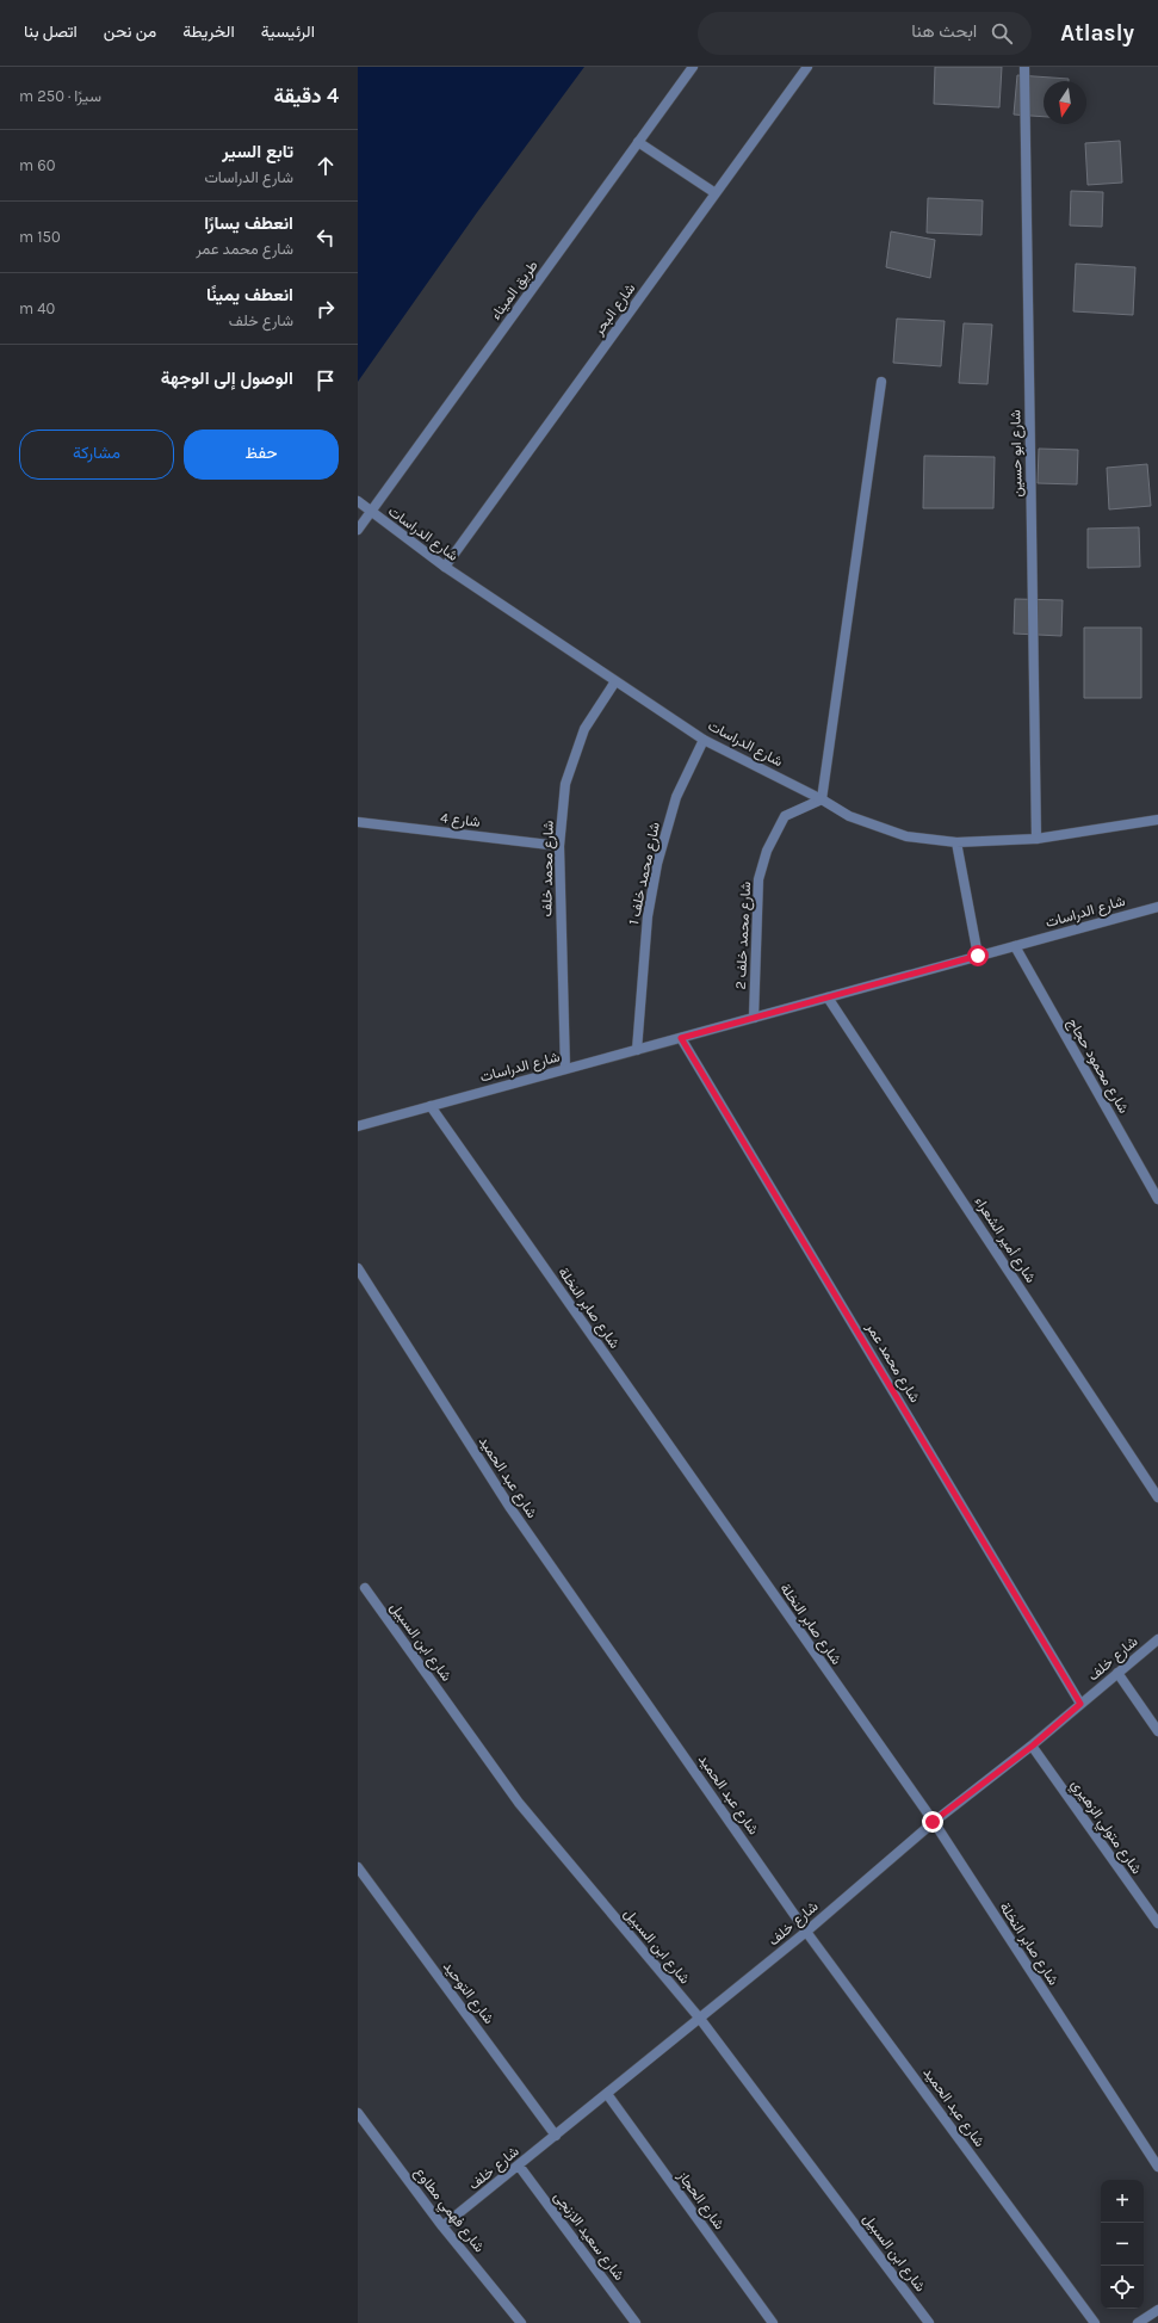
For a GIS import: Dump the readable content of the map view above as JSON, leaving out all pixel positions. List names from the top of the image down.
{
  "streets": {
    "street": [
      "طريق الميناء",
      "شارع البحر",
      "شارع ابو حسين",
      "شارع الدراسات",
      "شارع 4",
      "شارع محمد خلف",
      "شارع محمد خلف 1",
      "شارع محمد خلف 2",
      "شارع محمود حجاج",
      "شارع أمير الشعراء",
      "شارع صابر النخلة",
      "شارع محمد عمر",
      "شارع عبد الحميد",
      "شارع ابن السبيل",
      "شارع خلف",
      "شارع متولي الزهيري",
      "شارع التوحيد",
      "شارع الحجاز",
      "شارع فهمي مطاوع",
      "شارع سعيد الازنجى"
    ]
  },
  "crossings": [
    ["طريق الميناء", "شارع الدراسات"],
    ["شارع البحر", "شارع الدراسات"],
    ["شارع ابو حسين", "شارع الدراسات"],
    ["شارع الدراسات", "شارع محمد خلف"],
    ["شارع الدراسات", "شارع محمد خلف 1"],
    ["شارع الدراسات", "شارع محمد خلف 2"],
    ["شارع الدراسات", "شارع محمود حجاج"],
    ["شارع الدراسات", "شارع أمير الشعراء"],
    ["شارع الدراسات", "شارع صابر النخلة"],
    ["شارع الدراسات", "شارع محمد عمر"],
    ["شارع 4", "شارع محمد خلف"],
    ["شارع صابر النخلة", "شارع خلف"],
    ["شارع محمد عمر", "شارع خلف"],
    ["شارع عبد الحميد", "شارع خلف"],
    ["شارع ابن السبيل", "شارع خلف"],
    ["شارع خلف", "شارع متولي الزهيري"],
    ["شارع خلف", "شارع التوحيد"],
    ["شارع خلف", "شارع الحجاز"],
    ["شارع خلف", "شارع فهمي مطاوع"],
    ["شارع خلف", "شارع سعيد الازنجى"]
  ],
  "north": "bottom",
  "page": {
    "header": "Atlasly",
    "search": "ابحث هنا",
    "nav": [
      "الرئيسية",
      "الخريطة",
      "من نحن",
      "اتصل بنا"
    ],
    "heading": ["4 دقيقة", "سيرًا · 250 m"],
    "list": [
      ["تابع السير", "شارع الدراسات", "60 m"],
      ["انعطف يسارًا", "شارع محمد عمر", "150 m"],
      ["انعطف يمينًا", "شارع خلف", "40 m"],
      "الوصول إلى الوجهة"
    ],
    "buttons": ["حفظ", "مشاركة"],
    "map_buttons": ["+", "−"]
  }
}
